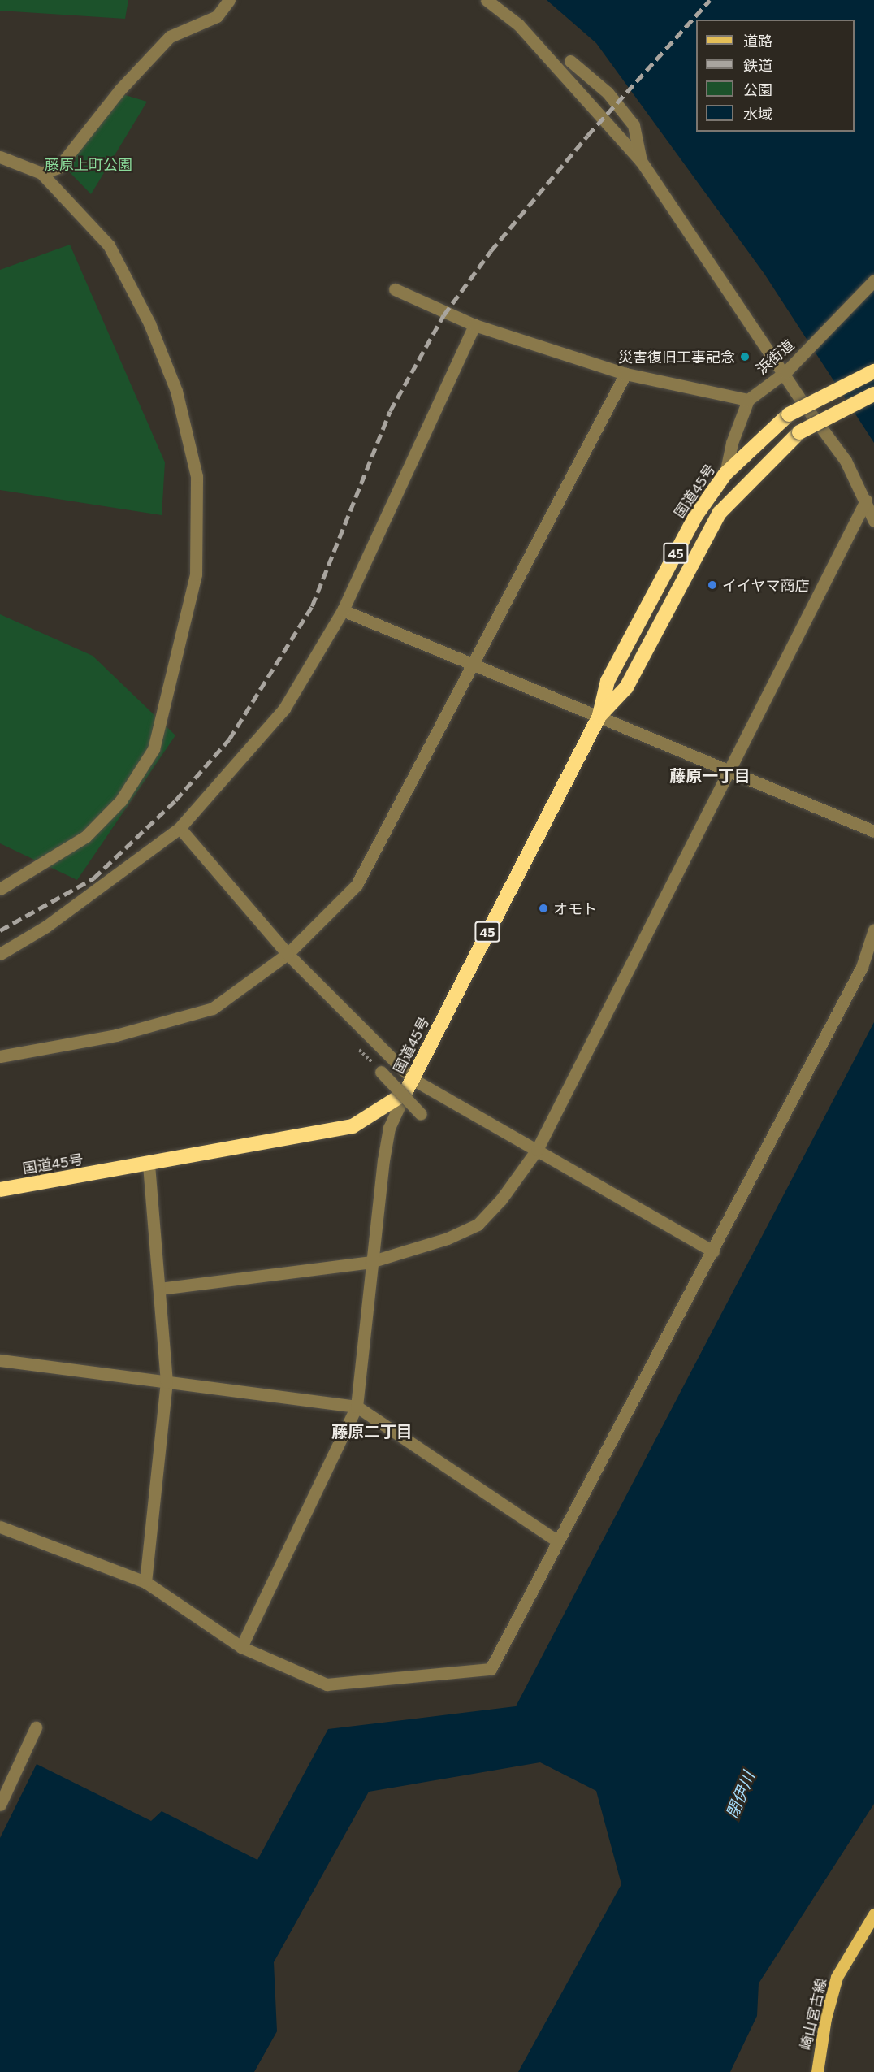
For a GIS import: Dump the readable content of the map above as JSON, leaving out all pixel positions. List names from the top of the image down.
{
  "streets": {
    "highway": ["国道45号", "45"],
    "main road": ["崎山宮古線"],
    "street": ["浜街道"]
  },
  "districts": ["藤原一丁目", "藤原二丁目"],
  "water": ["閉伊川"],
  "parks": ["藤原上町公園"],
  "places": ["災害復旧工事記念", "イイヤマ商店", "オモト"],
  "legend": [
    "道路",
    "鉄道",
    "公園",
    "水域"
  ]
}
